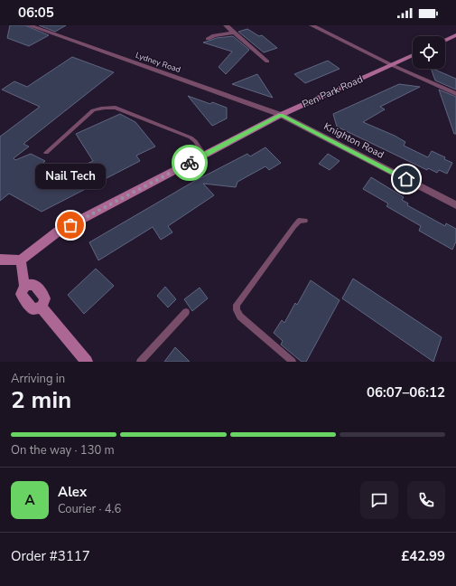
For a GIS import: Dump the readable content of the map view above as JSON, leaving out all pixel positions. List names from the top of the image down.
{
  "streets": {
    "street": ["Lydney Road", "Pen Park Road", "Knighton Road"]
  },
  "crossings": [
    ["Lydney Road", "Pen Park Road"],
    ["Lydney Road", "Knighton Road"],
    ["Pen Park Road", "Knighton Road"]
  ],
  "places": ["Nail Tech"],
  "page": {
    "status": "06:05",
    "bubble": "Nail Tech",
    "heading": ["2 min", "Arriving in", "06:07–06:12"],
    "panel": [
      "Alex",
      "Courier · 4.6",
      "Order #3117",
      "£42.99"
    ],
    "bar": "On the way · 130 m",
    "round": "A"
  }
}
